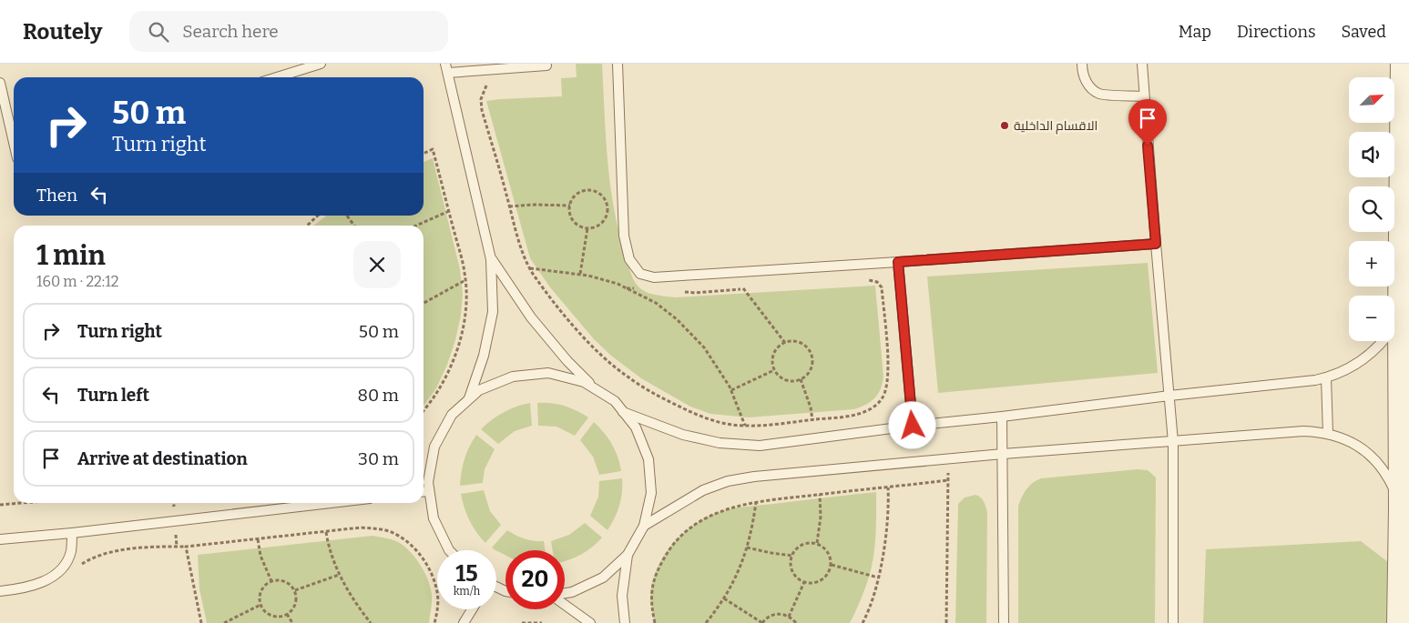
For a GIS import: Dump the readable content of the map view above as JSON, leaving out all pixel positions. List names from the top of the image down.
{
  "places": ["الاقسام الداخلية"],
  "north": "top right",
  "page": {
    "header": "Routely",
    "search": "Search here",
    "nav": ["Map", "Directions", "Saved"],
    "map_buttons": ["+", "−"],
    "turn": ["50 m", "Turn right"],
    "then": "Then",
    "heading": ["1 min", "160 m · 22:12"],
    "list": [
      {
        "name": "Turn right",
        "value": "50 m"
      },
      {
        "name": "Turn left",
        "value": "80 m"
      },
      {
        "name": "Arrive at destination",
        "value": "30 m"
      }
    ],
    "speed": "15 km/h",
    "limit": "20"
  }
}
